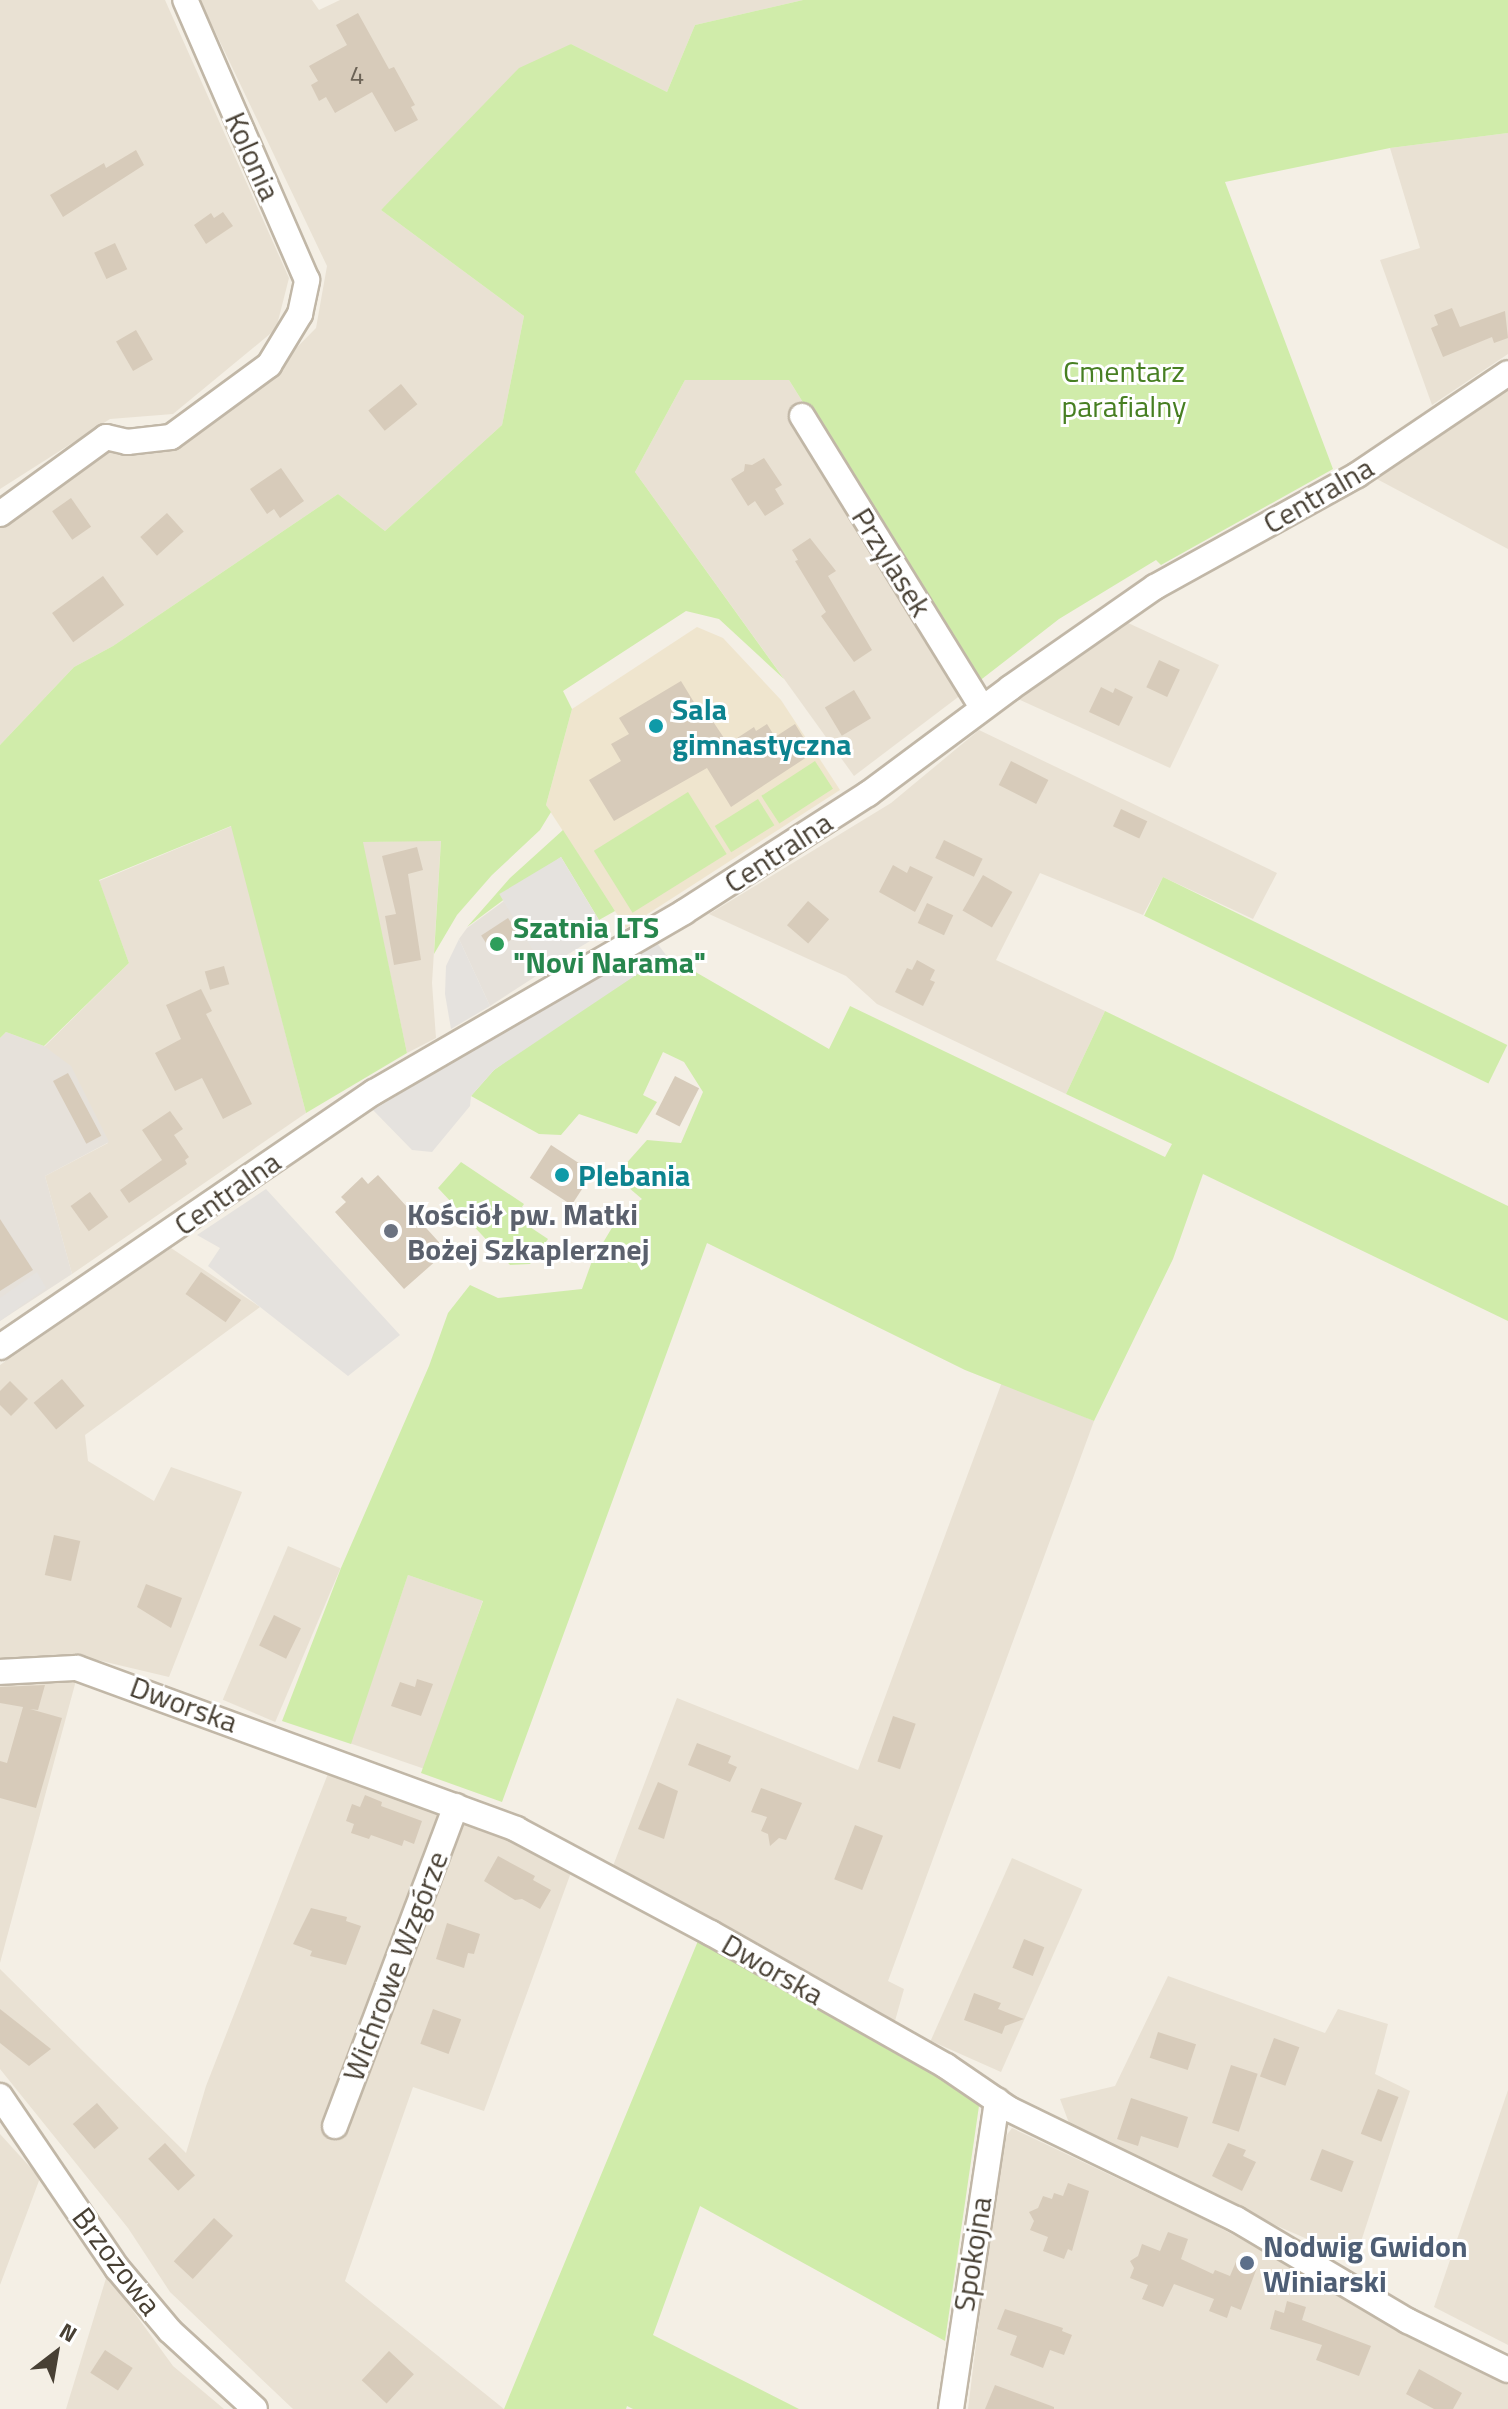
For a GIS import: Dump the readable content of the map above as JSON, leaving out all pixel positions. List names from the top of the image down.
{
  "streets": {
    "street": [
      "Kolonia",
      "Centralna",
      "Przylasek",
      "Dworska",
      "Wichrowe Wzgórze",
      "Spokojna",
      "Brzozowa"
    ]
  },
  "crossings": [
    ["Centralna", "Przylasek"],
    ["Dworska", "Wichrowe Wzgórze"],
    ["Dworska", "Spokojna"]
  ],
  "parks": ["Cmentarz parafialny"],
  "places": [
    "Sala gimnastyczna",
    "Szatnia LTS \"Novi Narama\"",
    "Plebania",
    "Kościół pw. Matki Bożej Szkaplerznej",
    "Nodwig Gwidon Winiarski"
  ],
  "house_numbers": ["4"],
  "north": "top right"
}
